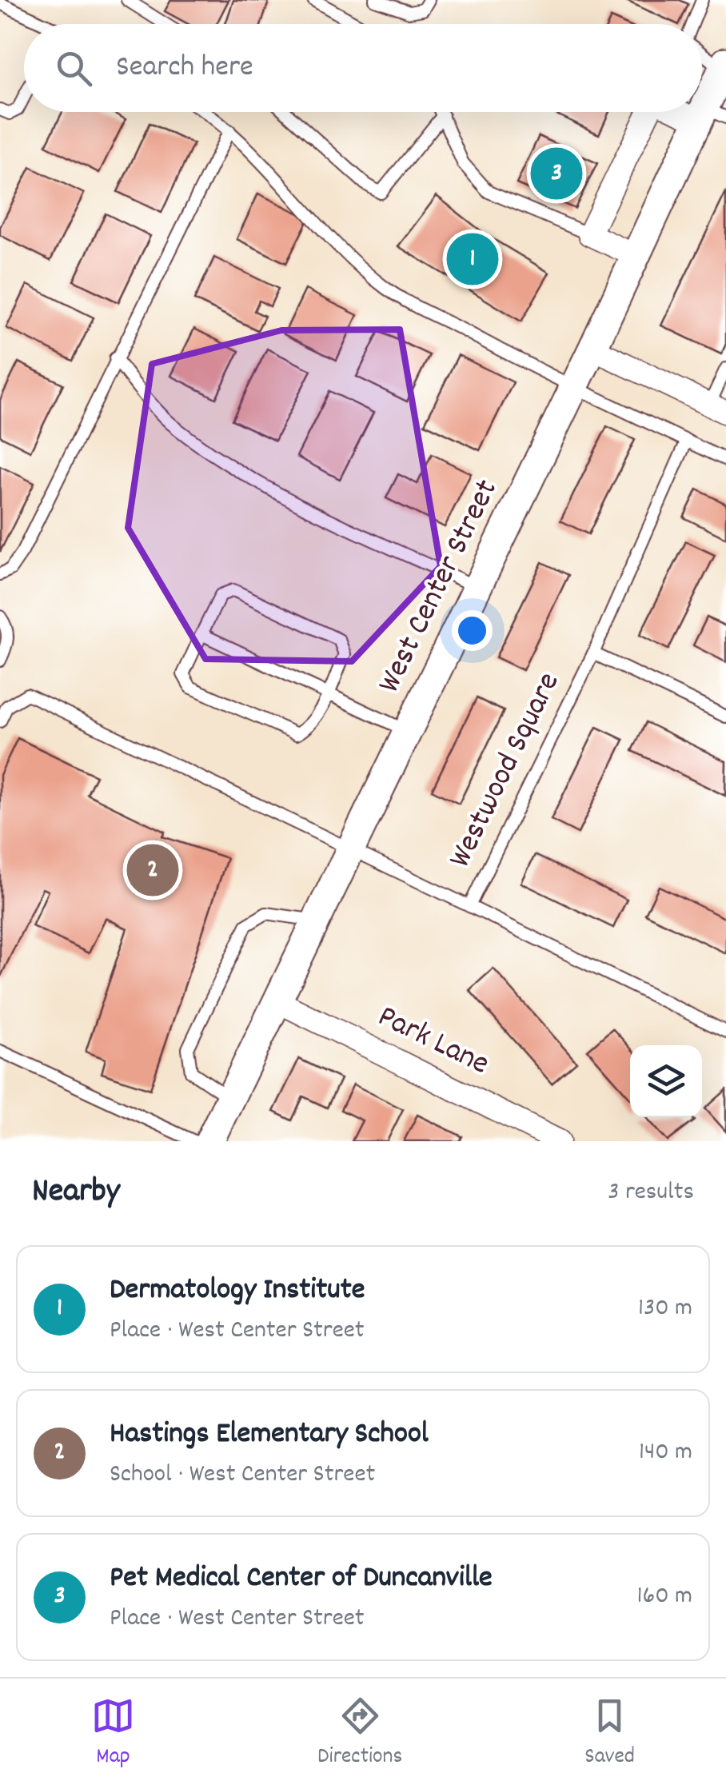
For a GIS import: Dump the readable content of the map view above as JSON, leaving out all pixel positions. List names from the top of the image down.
{
  "streets": {
    "street": ["West Center Street", "Park Lane"],
    "lane": ["Westwood Square"]
  },
  "crossings": [
    ["West Center Street", "Park Lane"]
  ],
  "page": {
    "search": "Search here",
    "pins": ["3", "1", "2"],
    "heading": ["Nearby", "3 results"],
    "list": [
      {
        "mark": "1",
        "name": "Dermatology Institute",
        "note": "Place · West Center Street",
        "value": "130 m"
      },
      {
        "mark": "2",
        "name": "Hastings Elementary School",
        "note": "School · West Center Street",
        "value": "140 m"
      },
      {
        "mark": "3",
        "name": "Pet Medical Center of Duncanville",
        "note": "Place · West Center Street",
        "value": "160 m"
      }
    ],
    "nav": ["Map", "Directions", "Saved"]
  }
}
